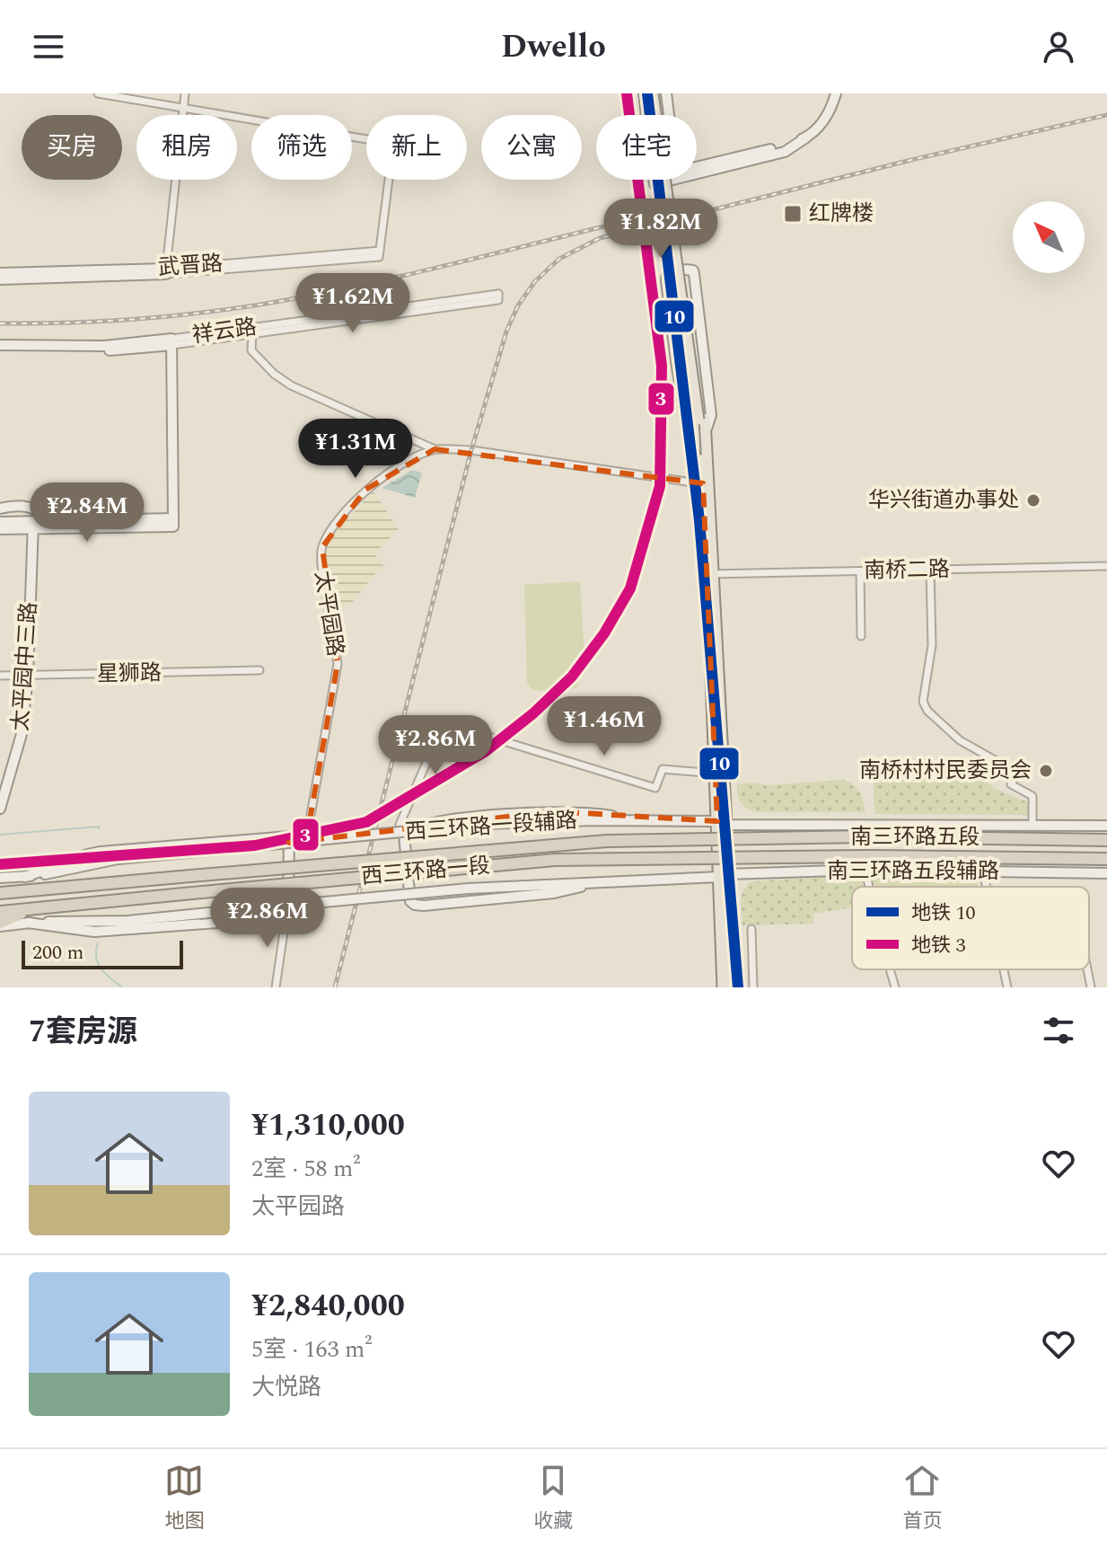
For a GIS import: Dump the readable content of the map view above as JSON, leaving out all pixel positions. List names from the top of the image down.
{
  "streets": {
    "highway": ["南三环路五段", "西三环路一段"],
    "main road": [
      "武晋路",
      "祥云路",
      "太平园中三路",
      "西三环路一段辅路",
      "南三环路五段辅路"
    ],
    "street": ["南桥二路", "太平园路", "星狮路"]
  },
  "crossings": [
    ["太平园中三路", "星狮路"],
    ["南三环路五段", "西三环路一段"]
  ],
  "places": {
    "transit": ["红牌楼"],
    "other": ["华兴街道办事处", "南桥村村民委员会"]
  },
  "lines": ["metro line 10", "metro line 3"],
  "legend": ["地铁 10", "地铁 3"],
  "scale_bar": "200 m",
  "north": "top left",
  "page": {
    "header": "Dwello",
    "chip": [
      "买房",
      "租房",
      "筛选",
      "新上",
      "公寓",
      "住宅"
    ],
    "price": [
      "¥1.82M",
      "¥1.62M",
      "¥1.31M",
      "¥2.84M",
      "¥1.46M",
      "¥2.86M",
      "¥2.86M"
    ],
    "scale": "200 m",
    "heading": "7套房源",
    "list": [
      {
        "name": "¥1,310,000",
        "note": "2室 · 58 m² · 太平园路"
      },
      {
        "name": "¥2,840,000",
        "note": "5室 · 163 m² · 大悦路"
      }
    ],
    "tabs": ["地图", "收藏", "首页"]
  }
}
